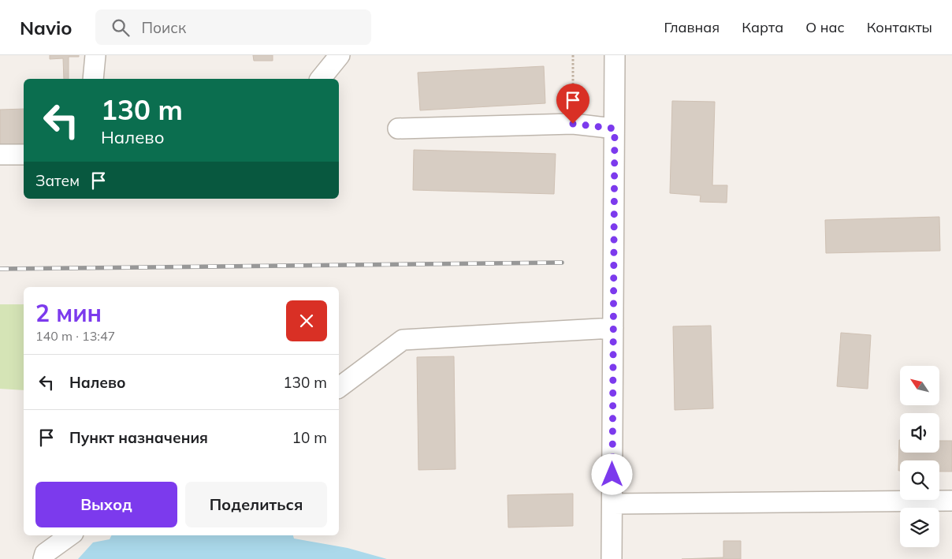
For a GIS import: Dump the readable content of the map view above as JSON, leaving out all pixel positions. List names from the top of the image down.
{
  "north": "top left",
  "page": {
    "header": "Navio",
    "search": "Поиск",
    "nav": [
      "Главная",
      "Карта",
      "О нас",
      "Контакты"
    ],
    "turn": ["130 m", "Налево"],
    "then": "Затем",
    "heading": ["2 мин", "140 m · 13:47"],
    "list": [
      {
        "name": "Налево",
        "value": "130 m"
      },
      {
        "name": "Пункт назначения",
        "value": "10 m"
      }
    ],
    "buttons": ["Выход", "Поделиться"]
  }
}
